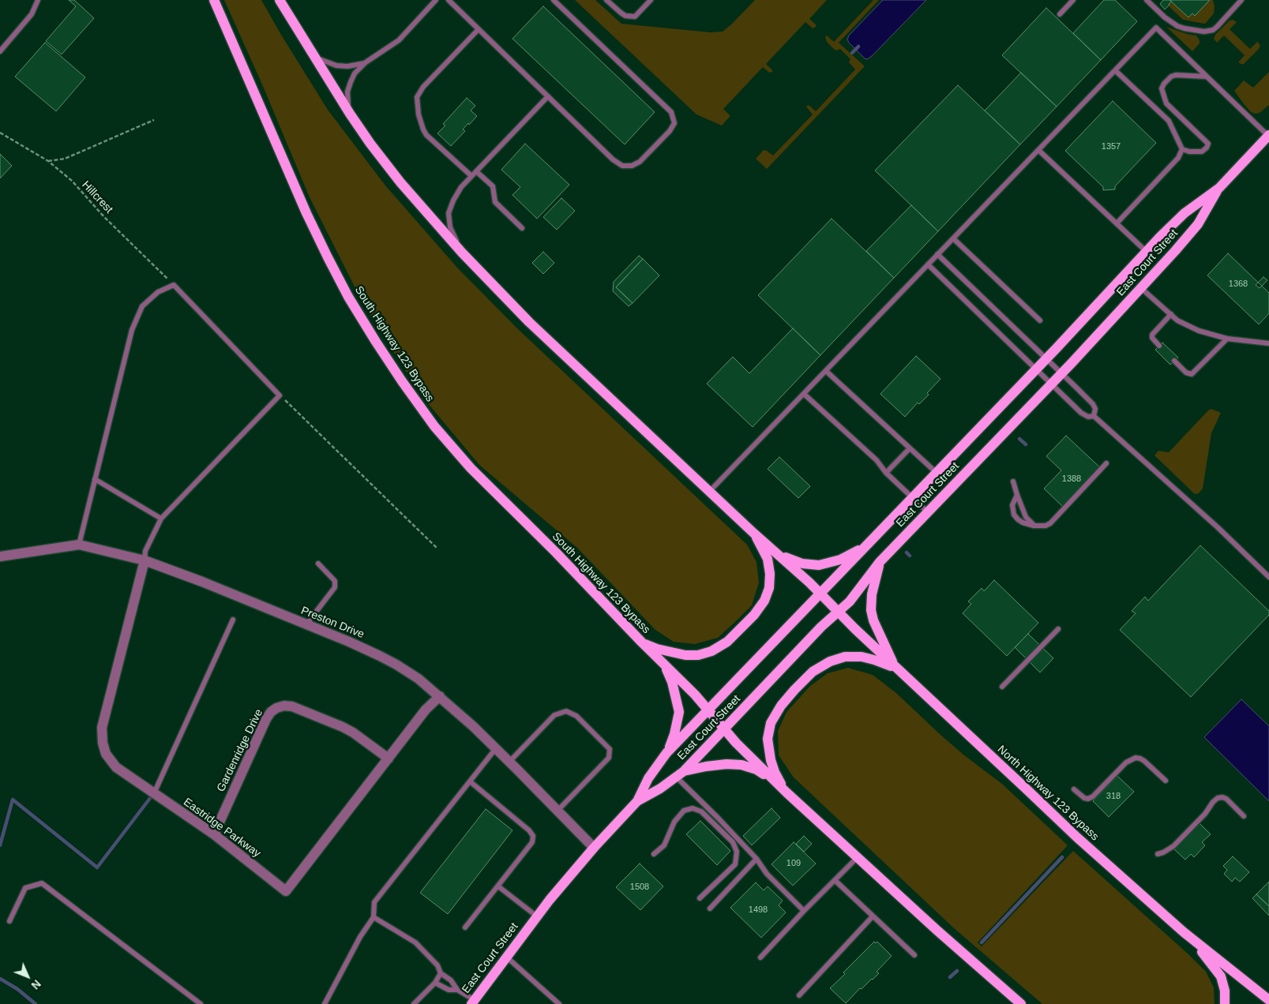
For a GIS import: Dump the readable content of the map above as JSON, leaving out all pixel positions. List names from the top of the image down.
{
  "streets": {
    "main road": ["East Court Street", "South Highway 123 Bypass", "North Highway 123 Bypass"],
    "street": ["Preston Drive", "Gardenridge Drive", "Eastridge Parkway"],
    "path": ["Hillcrest"]
  },
  "crossings": [
    ["East Court Street", "South Highway 123 Bypass"],
    ["East Court Street", "Preston Drive"],
    ["East Court Street", "North Highway 123 Bypass"],
    ["Preston Drive", "Eastridge Parkway"],
    ["Gardenridge Drive", "Eastridge Parkway"]
  ],
  "house_numbers": [
    "1357",
    "1368",
    "1388",
    "318",
    "109",
    "1508",
    "1498"
  ],
  "north": "bottom right"
}
